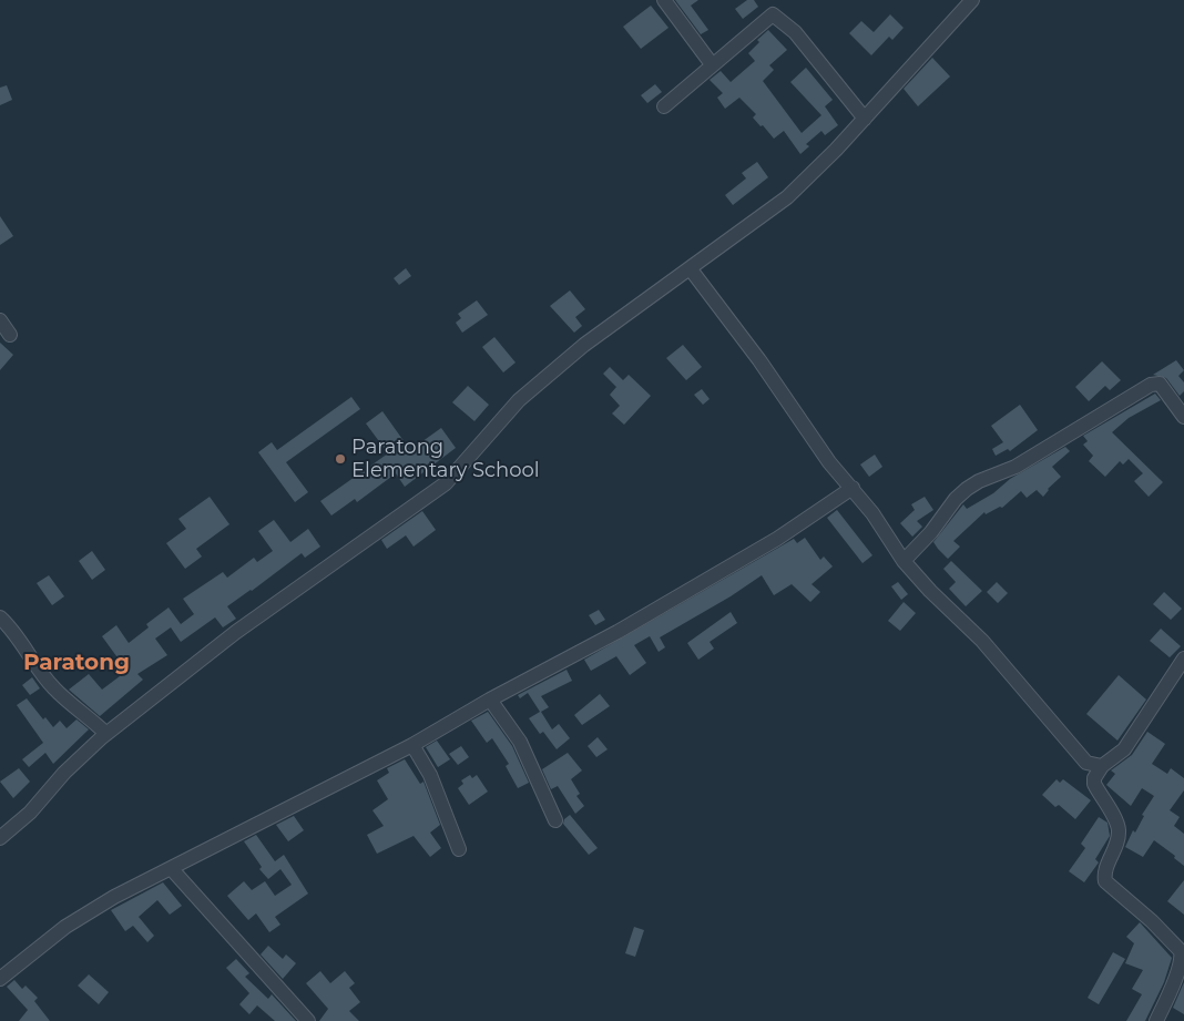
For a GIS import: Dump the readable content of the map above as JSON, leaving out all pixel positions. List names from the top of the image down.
{
  "districts": ["Paratong"],
  "places": ["Paratong Elementary School"]
}
